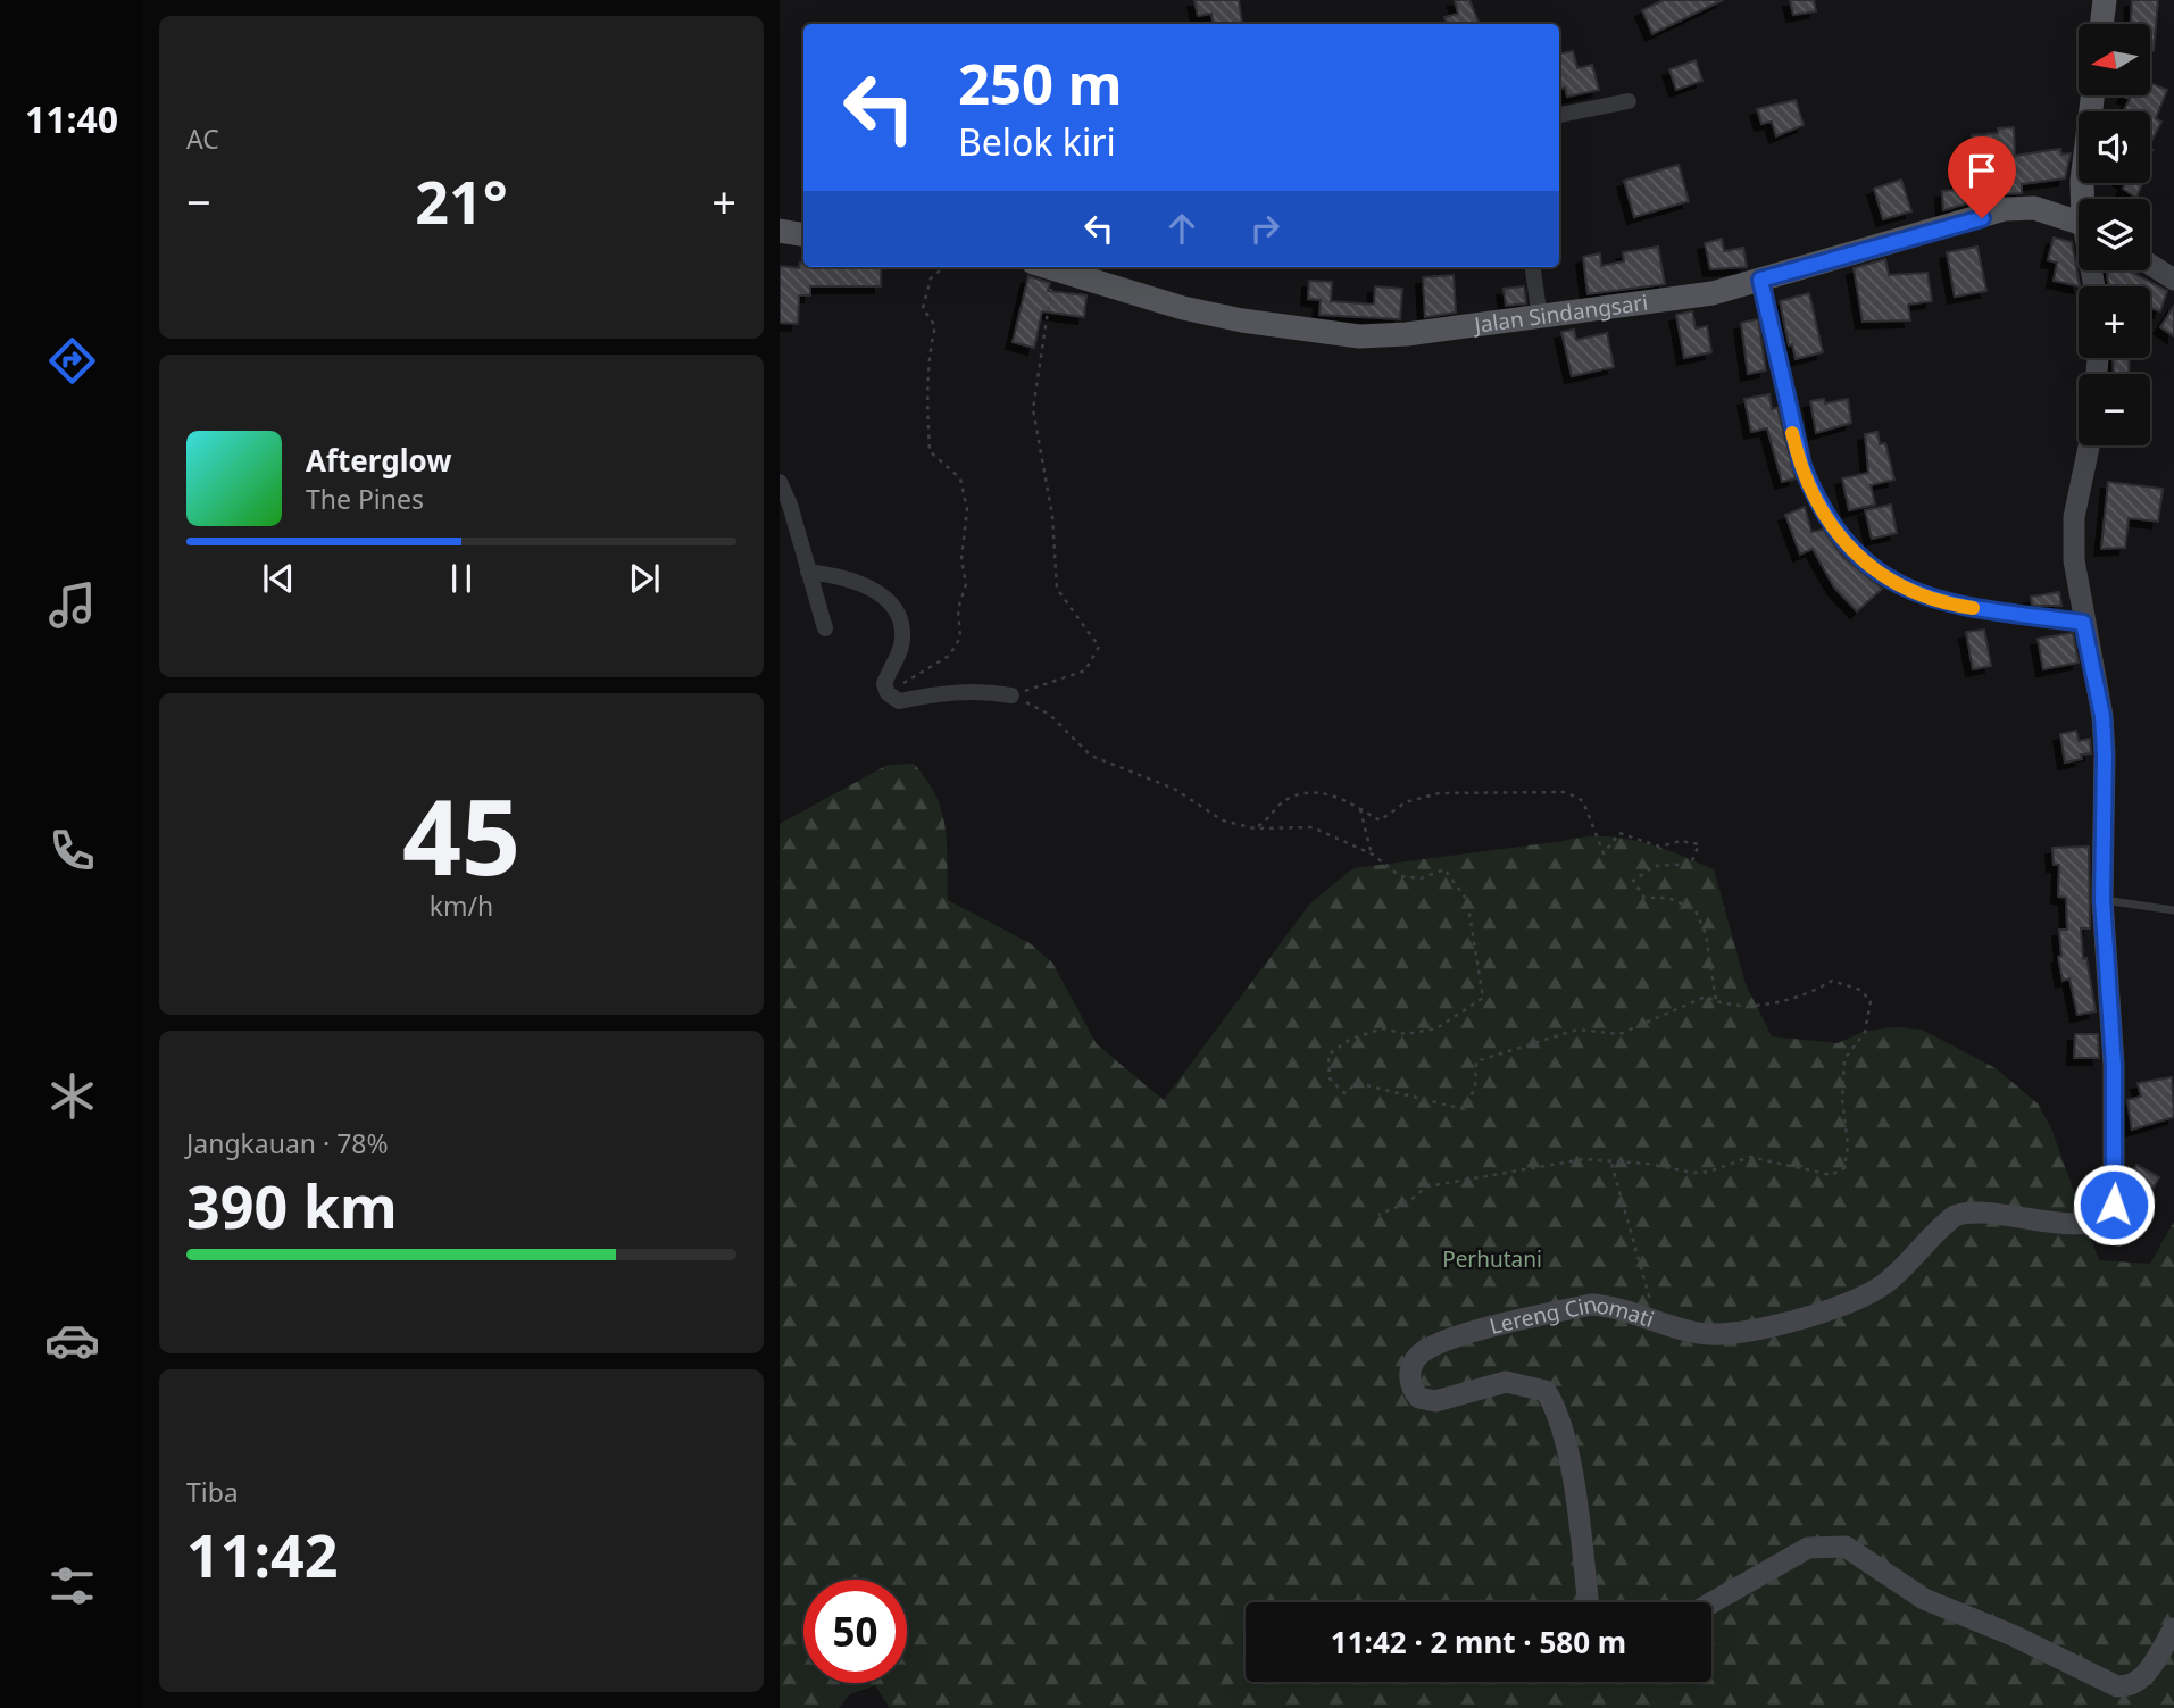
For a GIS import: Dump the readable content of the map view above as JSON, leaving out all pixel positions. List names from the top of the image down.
{
  "streets": {
    "main road": ["Jalan Sindangsari", "Lereng Cinomati"]
  },
  "parks": ["Perhutani"],
  "north": "left",
  "page": {
    "tabs": "11:40",
    "tile": [
      "AC",
      ["45", "km/h"],
      ["Jangkauan · 78%", "390 km"],
      ["Tiba", "11:42"]
    ],
    "map_buttons": ["+", "−"],
    "turn": ["250 m", "Belok kiri"],
    "heat": ["−", "21°", "+"],
    "song": ["Afterglow", "The Pines"],
    "limit": "50",
    "trip": "11:42 · 2 mnt · 580 m"
  }
}
